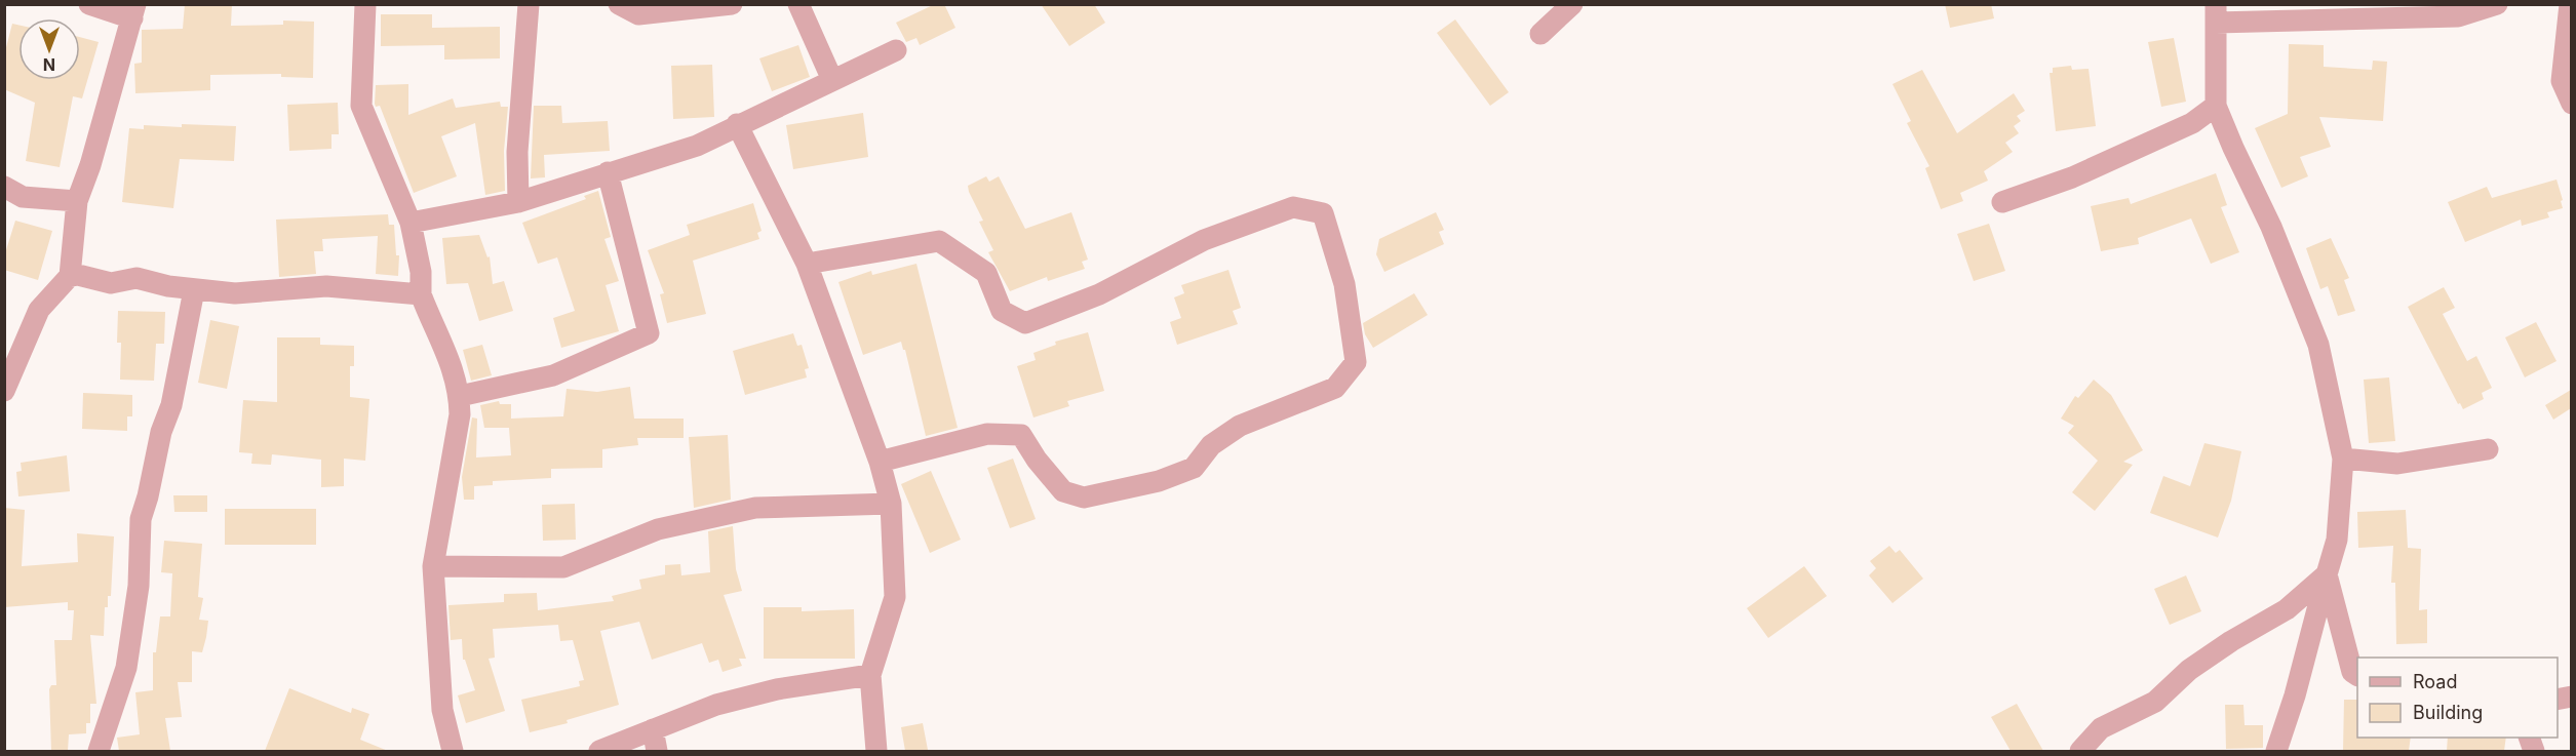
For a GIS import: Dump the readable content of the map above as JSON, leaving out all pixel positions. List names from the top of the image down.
{
  "legend": ["Road", "Building"],
  "north": "bottom"
}
